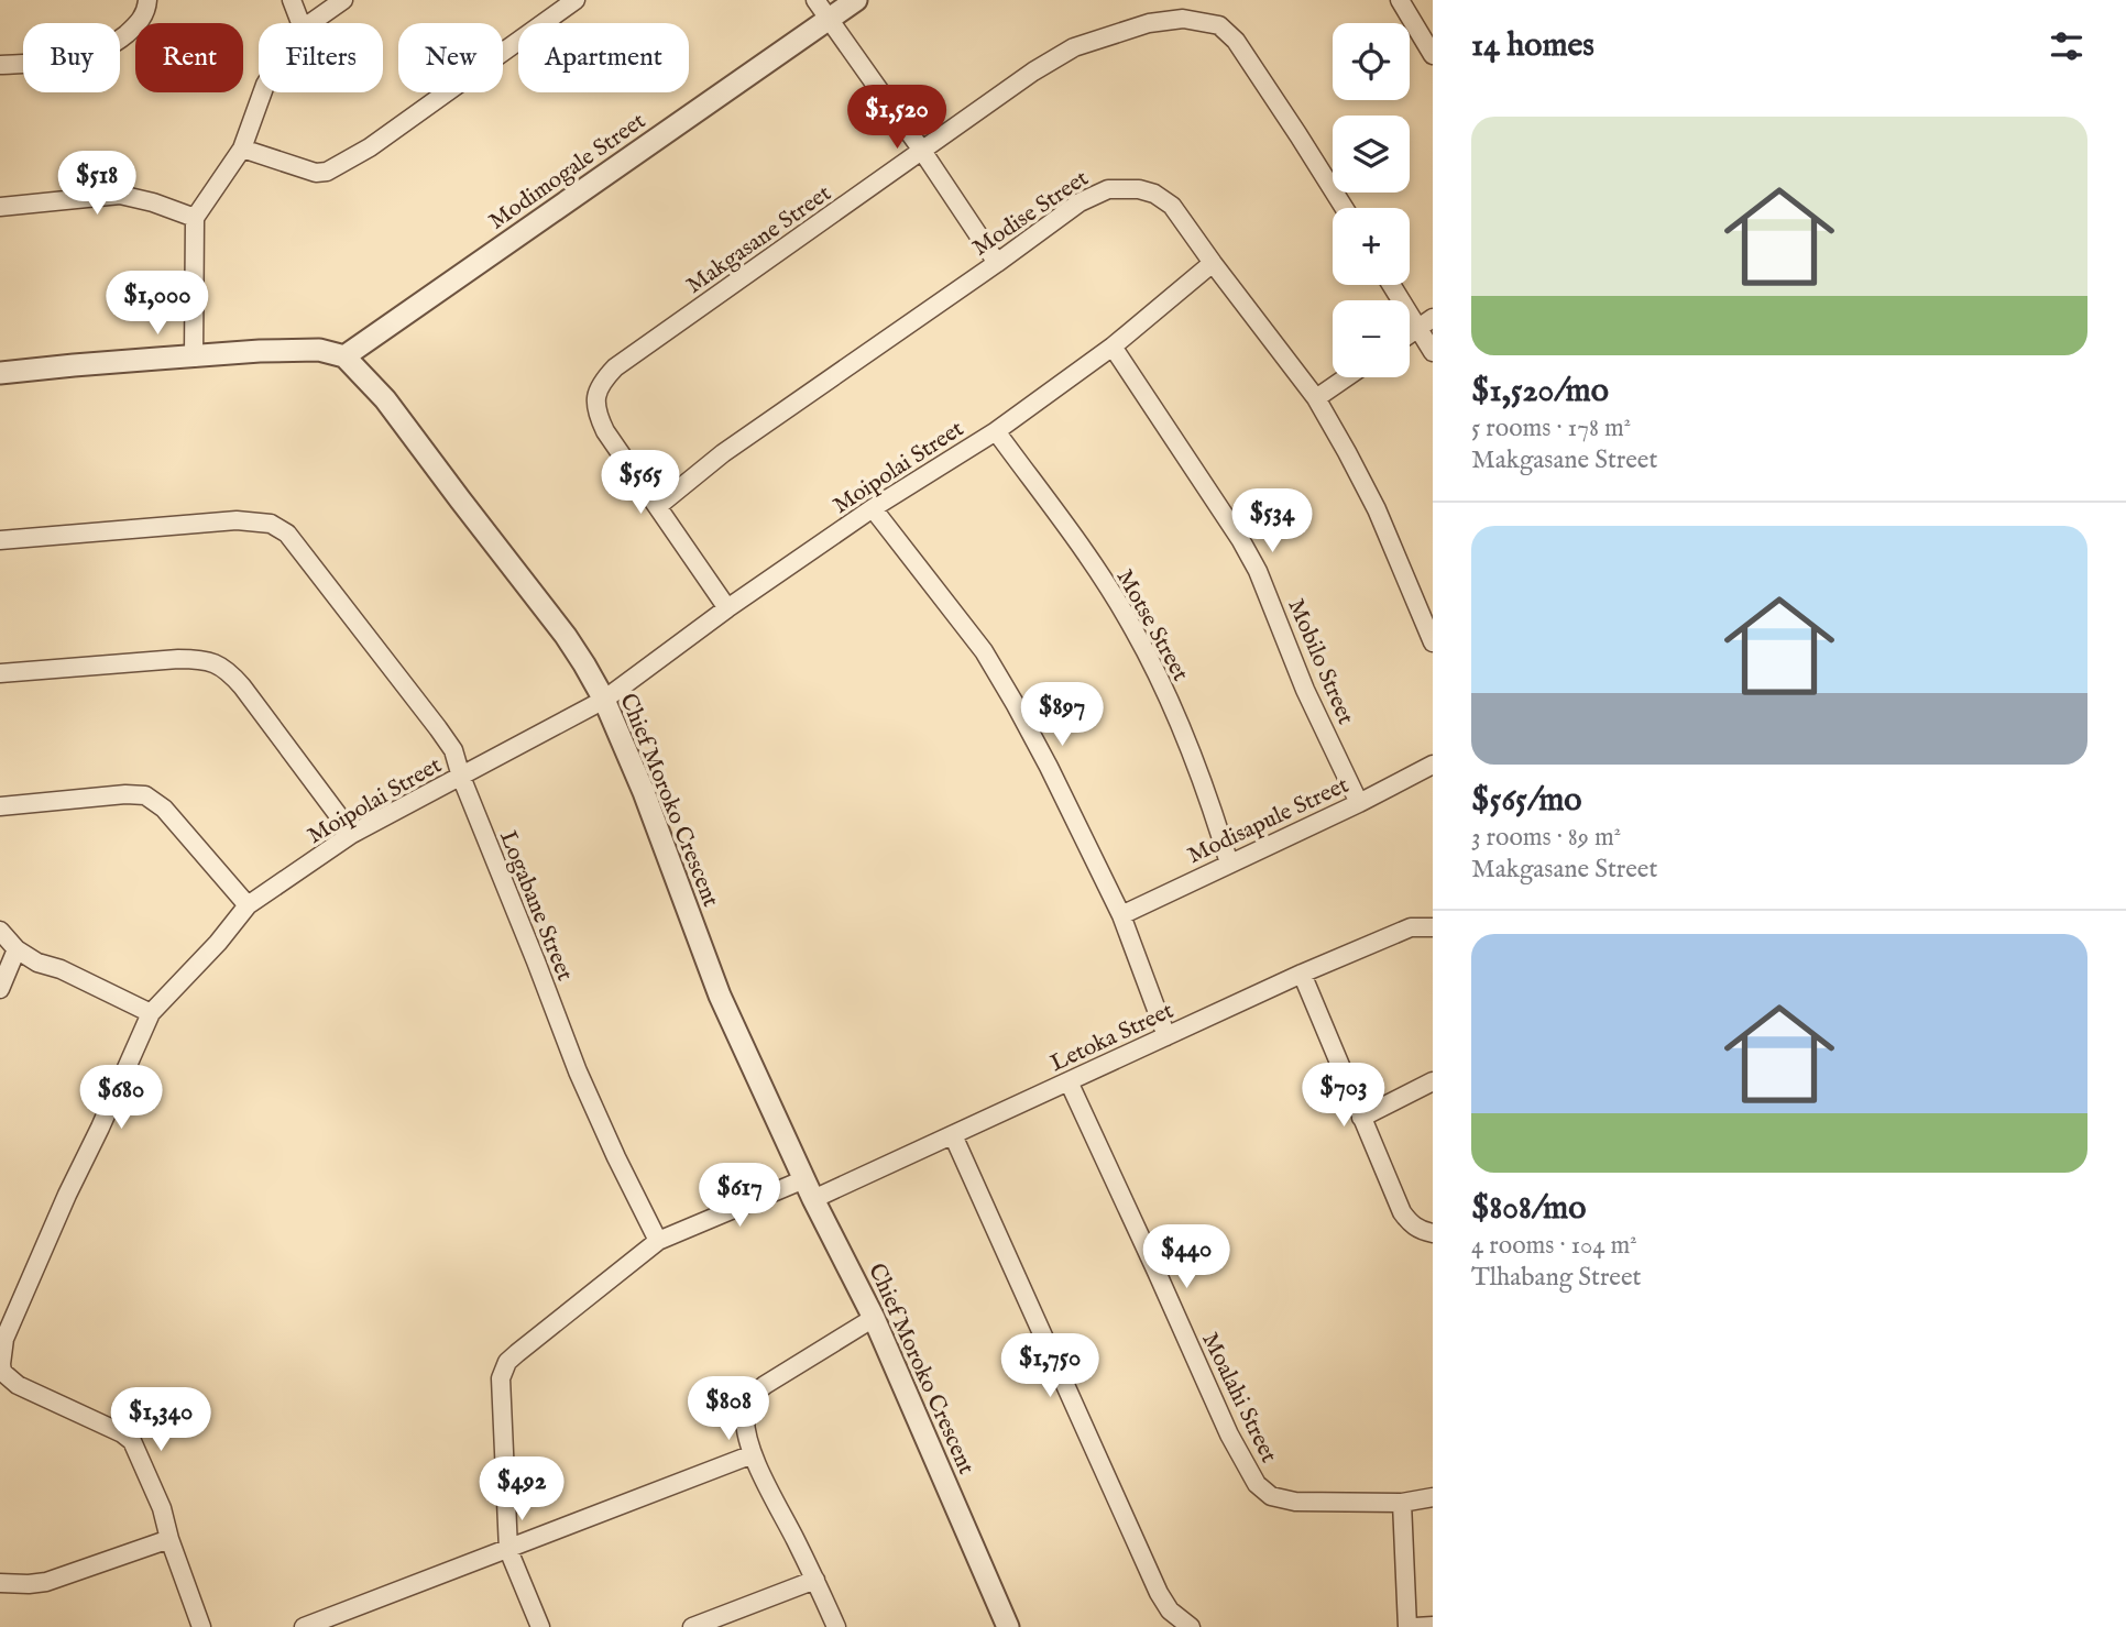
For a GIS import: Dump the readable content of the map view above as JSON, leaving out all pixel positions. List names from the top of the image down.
{
  "streets": {
    "street": [
      "Modimogale Street",
      "Modise Street",
      "Makgasane Street",
      "Moipolai Street",
      "Motse Street",
      "Mobilo Street",
      "Chief Moroko Crescent",
      "Modisapule Street",
      "Logabane Street",
      "Letoka Street",
      "Moalahi Street"
    ]
  },
  "crossings": [
    ["Modimogale Street", "Chief Moroko Crescent"],
    ["Modise Street", "Makgasane Street"],
    ["Modise Street", "Moipolai Street"],
    ["Makgasane Street", "Moipolai Street"],
    ["Moipolai Street", "Motse Street"],
    ["Moipolai Street", "Mobilo Street"],
    ["Moipolai Street", "Chief Moroko Crescent"],
    ["Moipolai Street", "Logabane Street"],
    ["Motse Street", "Modisapule Street"],
    ["Mobilo Street", "Modisapule Street"],
    ["Chief Moroko Crescent", "Letoka Street"],
    ["Logabane Street", "Letoka Street"],
    ["Letoka Street", "Moalahi Street"]
  ],
  "page": {
    "heading": "14 homes",
    "map_buttons": ["+", "−"],
    "chip": [
      "Buy",
      "Rent",
      "Filters",
      "New",
      "Apartment"
    ],
    "price": [
      "$1,520",
      "$518",
      "$1,000",
      "$565",
      "$534",
      "$897",
      "$703",
      "$680",
      "$617",
      "$440",
      "$1,750",
      "$808",
      "$1,340",
      "$492"
    ],
    "list": [
      {
        "name": "$1,520/mo",
        "note": "5 rooms · 178 m² · Makgasane Street"
      },
      {
        "name": "$565/mo",
        "note": "3 rooms · 89 m² · Makgasane Street"
      },
      {
        "name": "$808/mo",
        "note": "4 rooms · 104 m² · Tlhabang Street"
      }
    ]
  }
}
